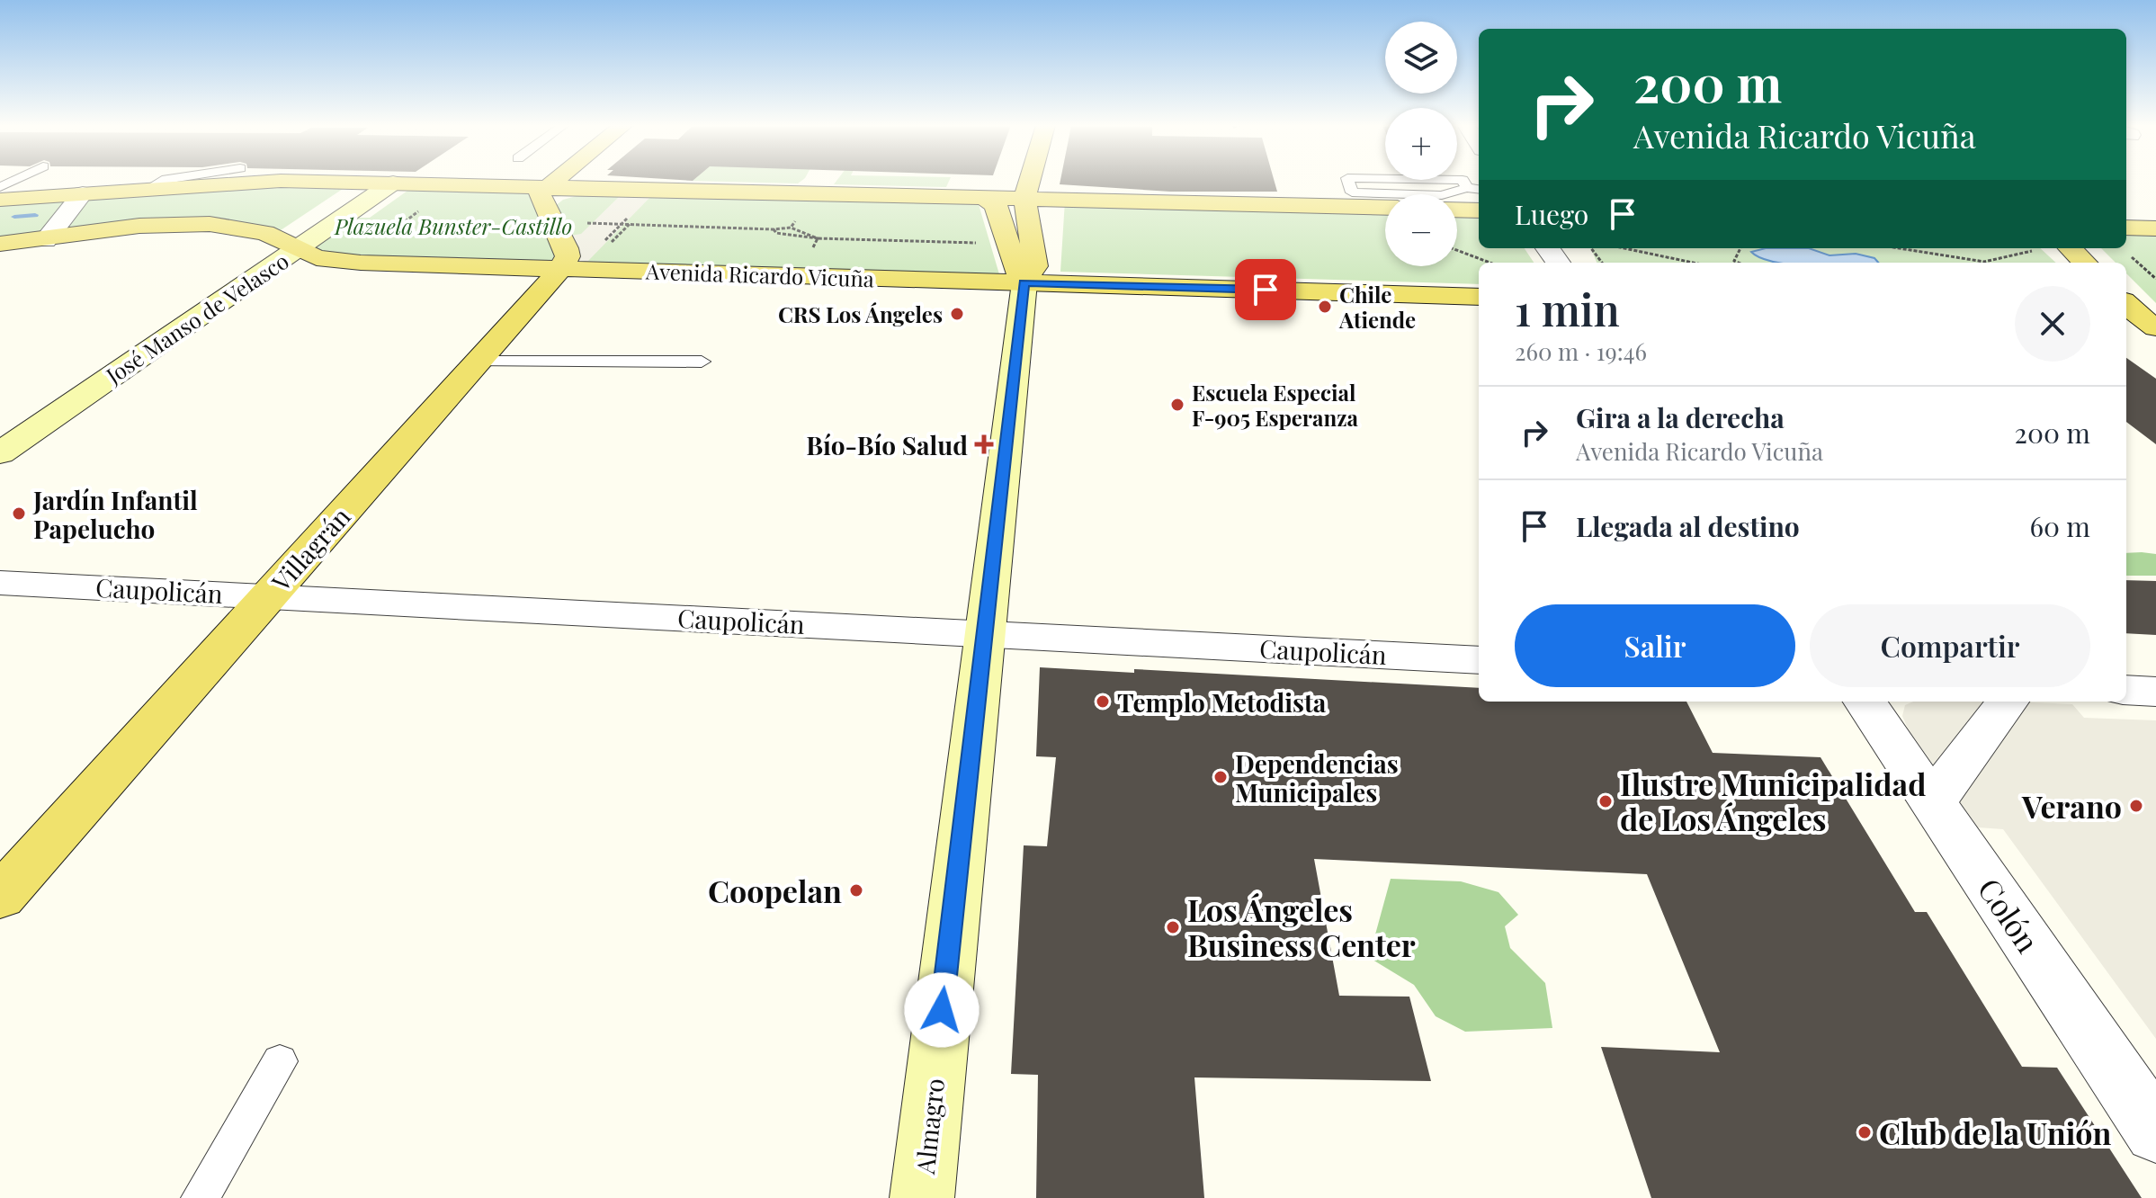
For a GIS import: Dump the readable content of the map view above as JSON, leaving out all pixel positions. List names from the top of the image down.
{
  "streets": {
    "main road": [
      "Avenida Ricardo Vicuña",
      "José Manso de Velasco",
      "Villagrán",
      "Almagro"
    ],
    "street": ["Caupolicán", "Colón"]
  },
  "crossings": [
    ["Avenida Ricardo Vicuña", "José Manso de Velasco"],
    ["Avenida Ricardo Vicuña", "Villagrán"],
    ["Avenida Ricardo Vicuña", "Almagro"],
    ["Villagrán", "Caupolicán"],
    ["Caupolicán", "Almagro"]
  ],
  "parks": ["Plazuela Bunster-Castillo"],
  "places": {
    "other": [
      "Chile Atiende",
      "CRS Los Ángeles",
      "Escuela Especial F-905 Esperanza",
      "Jardín Infantil Papelucho",
      "Templo Metodista",
      "Dependencias Municipales",
      "Ilustre Municipalidad de Los Ángeles",
      "Verano",
      "Coopelan",
      "Los Ángeles Business Center",
      "Club de la Unión"
    ],
    "health": ["Bío-Bío Salud"]
  },
  "page": {
    "map_buttons": ["+", "−"],
    "turn": ["200 m", "Avenida Ricardo Vicuña"],
    "then": "Luego",
    "heading": ["1 min", "260 m · 19:46"],
    "list": [
      {
        "name": "Gira a la derecha",
        "note": "Avenida Ricardo Vicuña",
        "value": "200 m"
      },
      {
        "name": "Llegada al destino",
        "value": "60 m"
      }
    ],
    "buttons": ["Salir", "Compartir"]
  }
}
